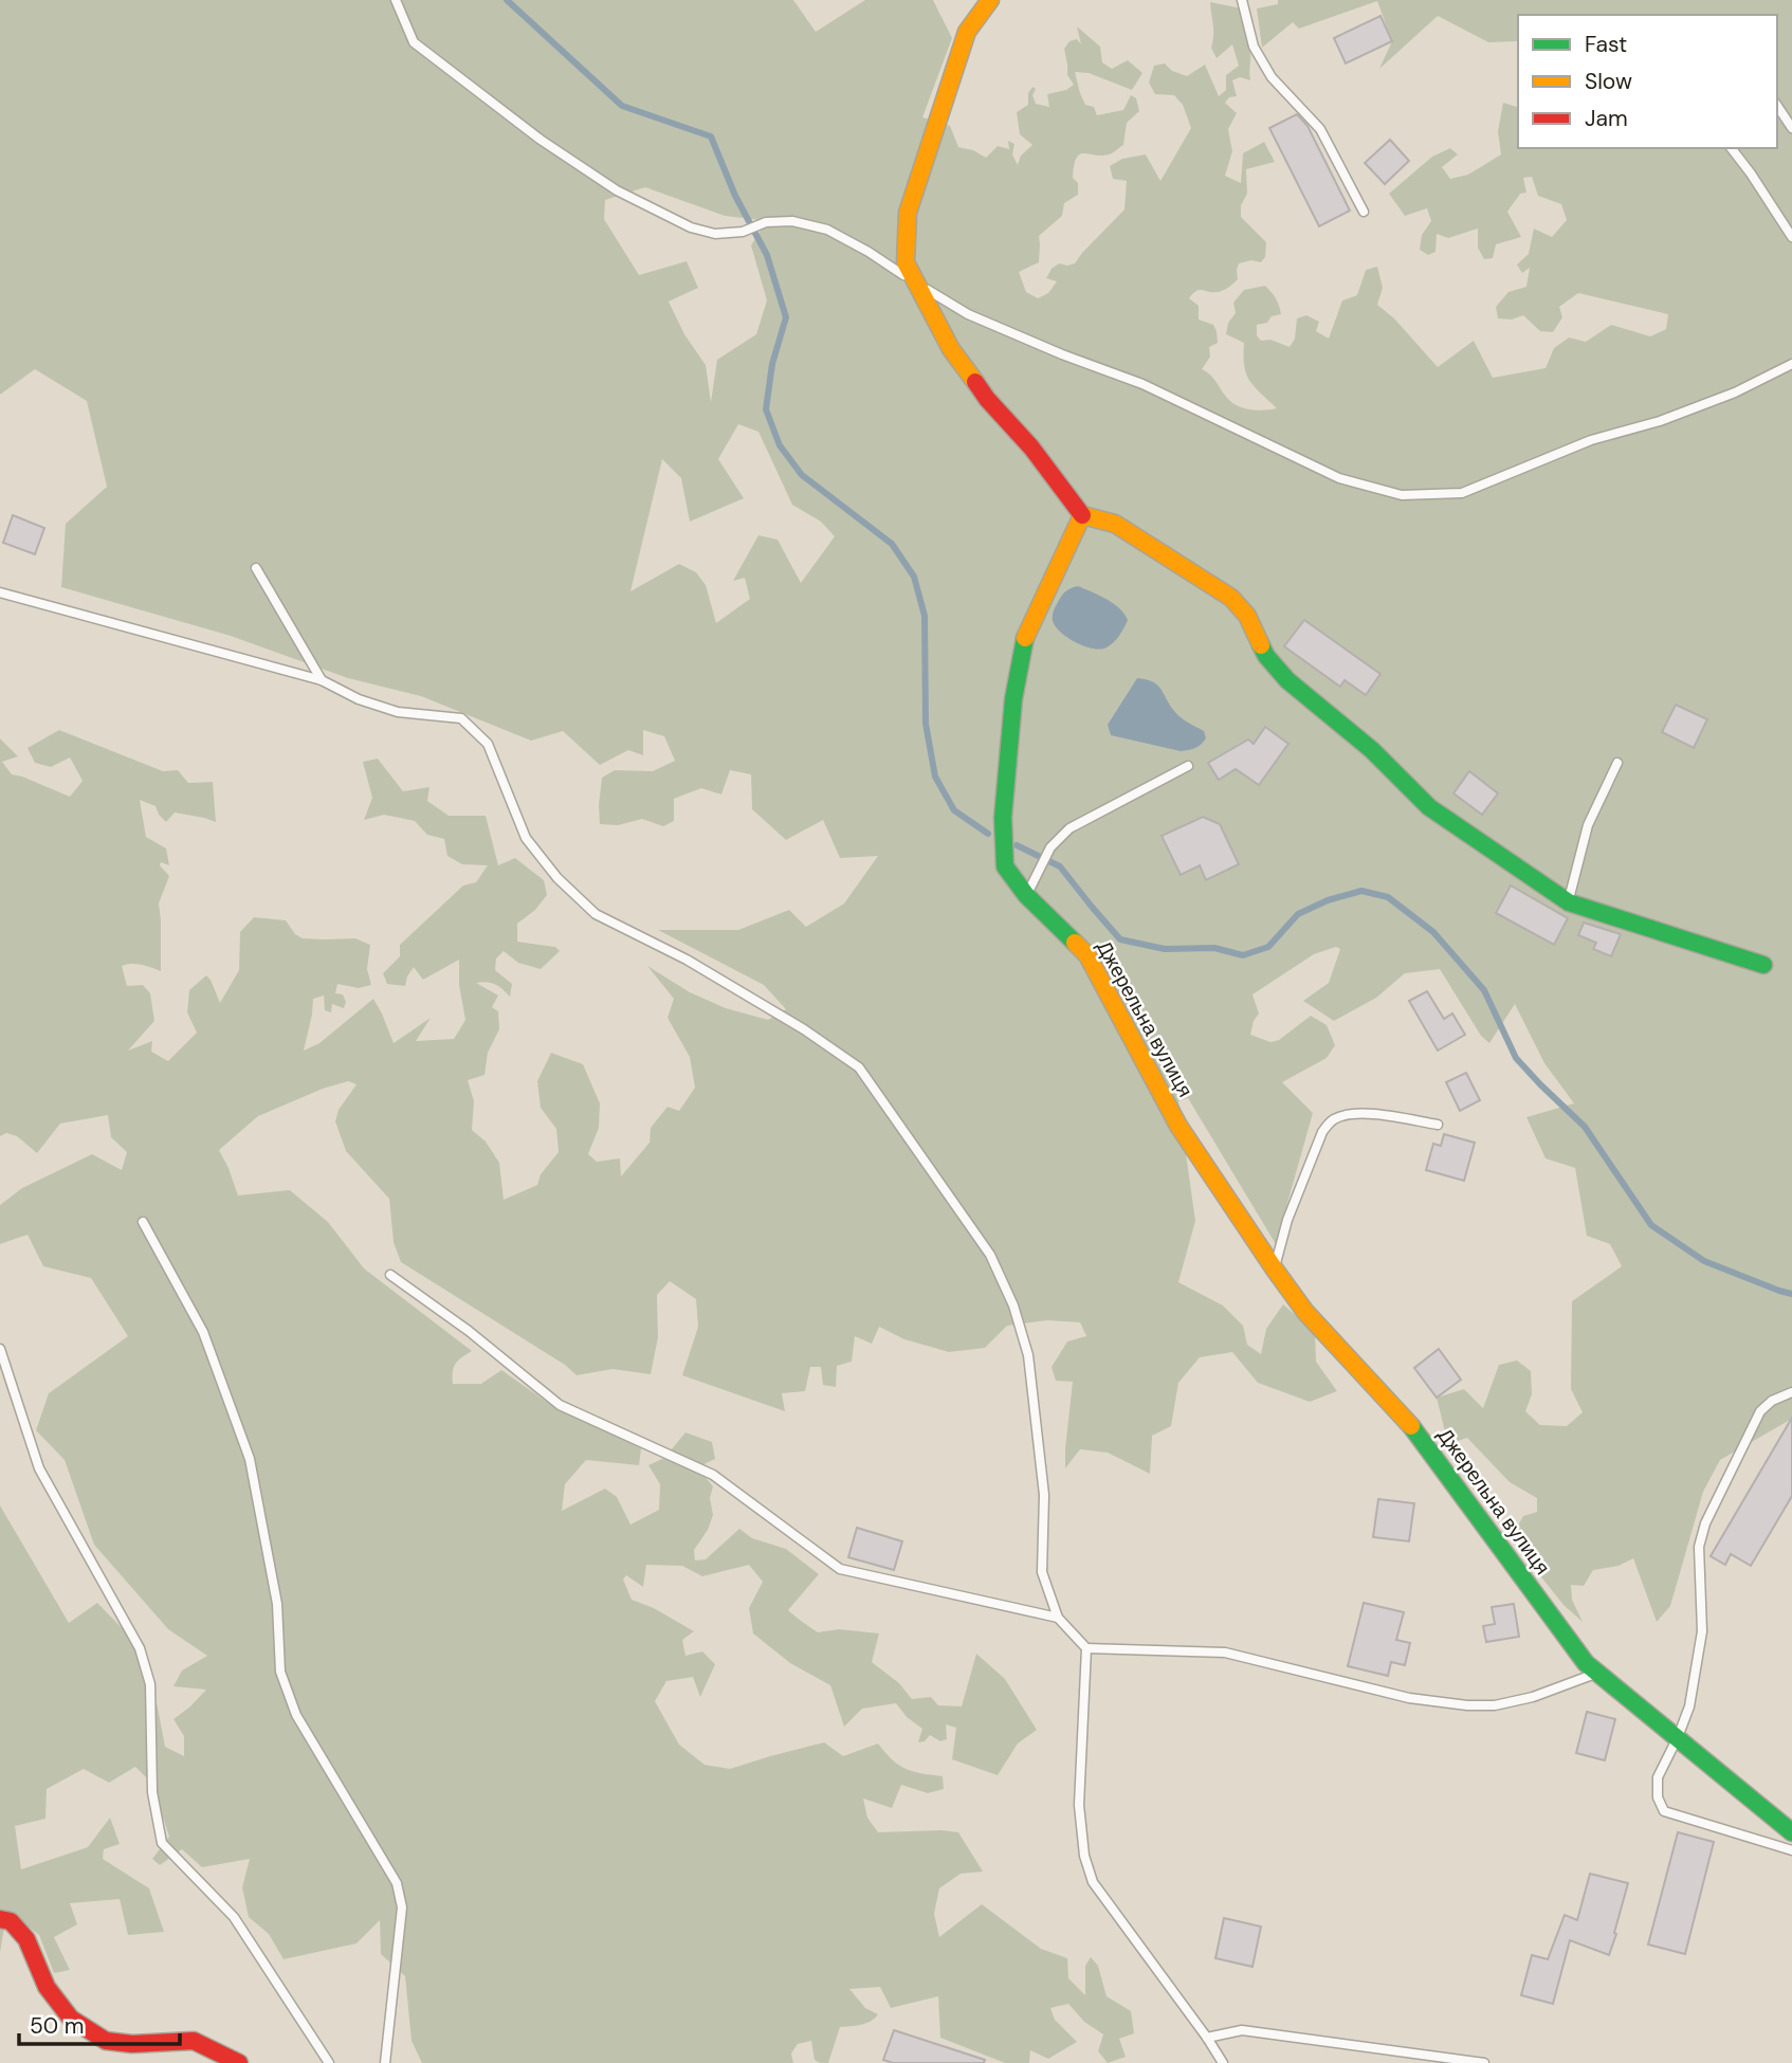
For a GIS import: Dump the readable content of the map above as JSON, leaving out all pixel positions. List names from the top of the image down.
{
  "streets": {
    "street": ["Джерельна вулиця"]
  },
  "legend": ["Fast", "Slow", "Jam"],
  "scale_bar": "50 m"
}
